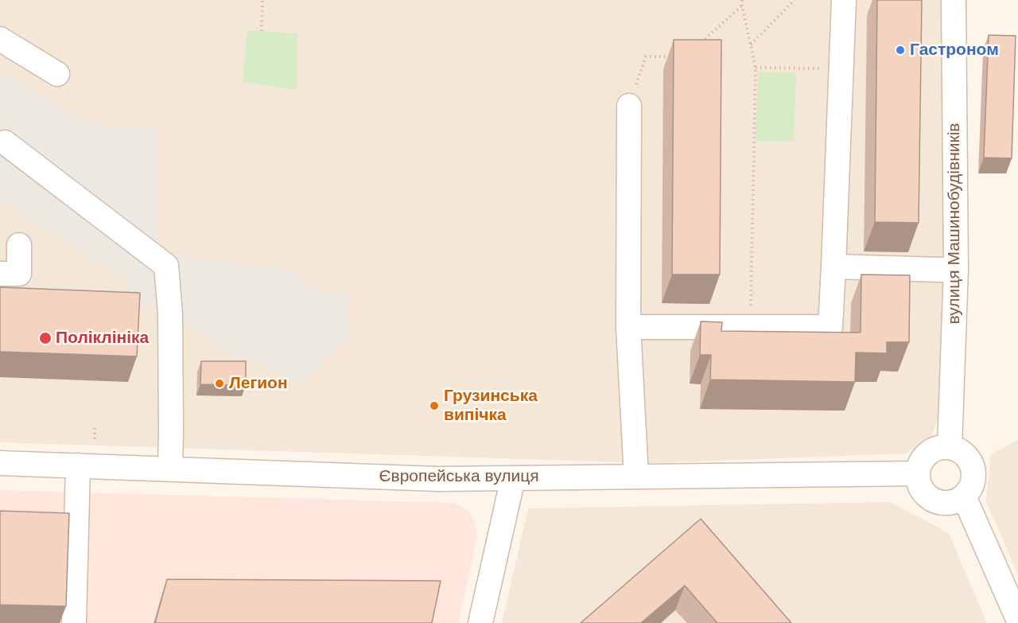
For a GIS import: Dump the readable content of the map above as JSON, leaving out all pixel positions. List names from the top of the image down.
{
  "streets": {
    "street": ["вулиця Машинобудівників", "Європейська вулиця"]
  },
  "crossings": [
    ["вулиця Машинобудівників", "Європейська вулиця"]
  ],
  "places": [
    "Гастроном",
    "Поліклініка",
    "Легион",
    "Грузинська випічка"
  ]
}
